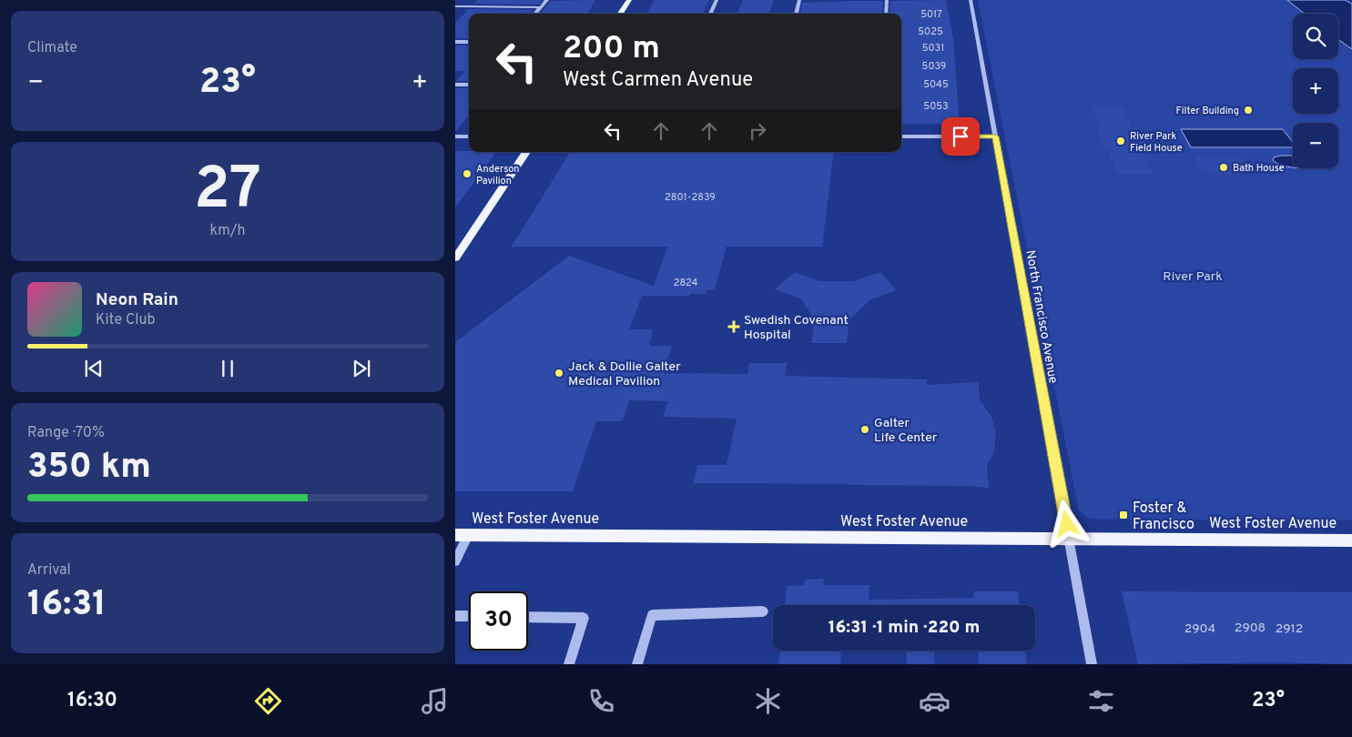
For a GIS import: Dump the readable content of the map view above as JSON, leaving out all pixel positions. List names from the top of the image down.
{
  "streets": {
    "main road": ["West Foster Avenue"],
    "street": ["North Francisco Avenue"]
  },
  "crossings": [
    ["North Francisco Avenue", "West Foster Avenue"]
  ],
  "parks": ["River Park"],
  "places": {
    "other": [
      "Filter Building",
      "River Park Field House",
      "Bath House",
      "Anderson Pavilion",
      "Jack & Dollie Galter Medical Pavilion",
      "Galter Life Center"
    ],
    "health": ["Swedish Covenant Hospital"],
    "transit": ["Foster & Francisco"]
  },
  "house_numbers": [
    "5017",
    "5025",
    "5031",
    "5039",
    "5045",
    "5053",
    "2801-2839",
    "2824",
    "2908",
    "2904",
    "2912"
  ],
  "page": {
    "tile": [
      "Climate",
      ["27", "km/h"],
      ["Range · 70%", "350 km"],
      ["Arrival", "16:31"]
    ],
    "map_buttons": ["+", "−"],
    "turn": ["200 m", "West Carmen Avenue"],
    "heat": ["−", "23°", "+"],
    "song": ["Neon Rain", "Kite Club"],
    "limit": "30",
    "trip": "16:31 · 1 min · 220 m",
    "tabs": ["16:30", "23°"]
  }
}
